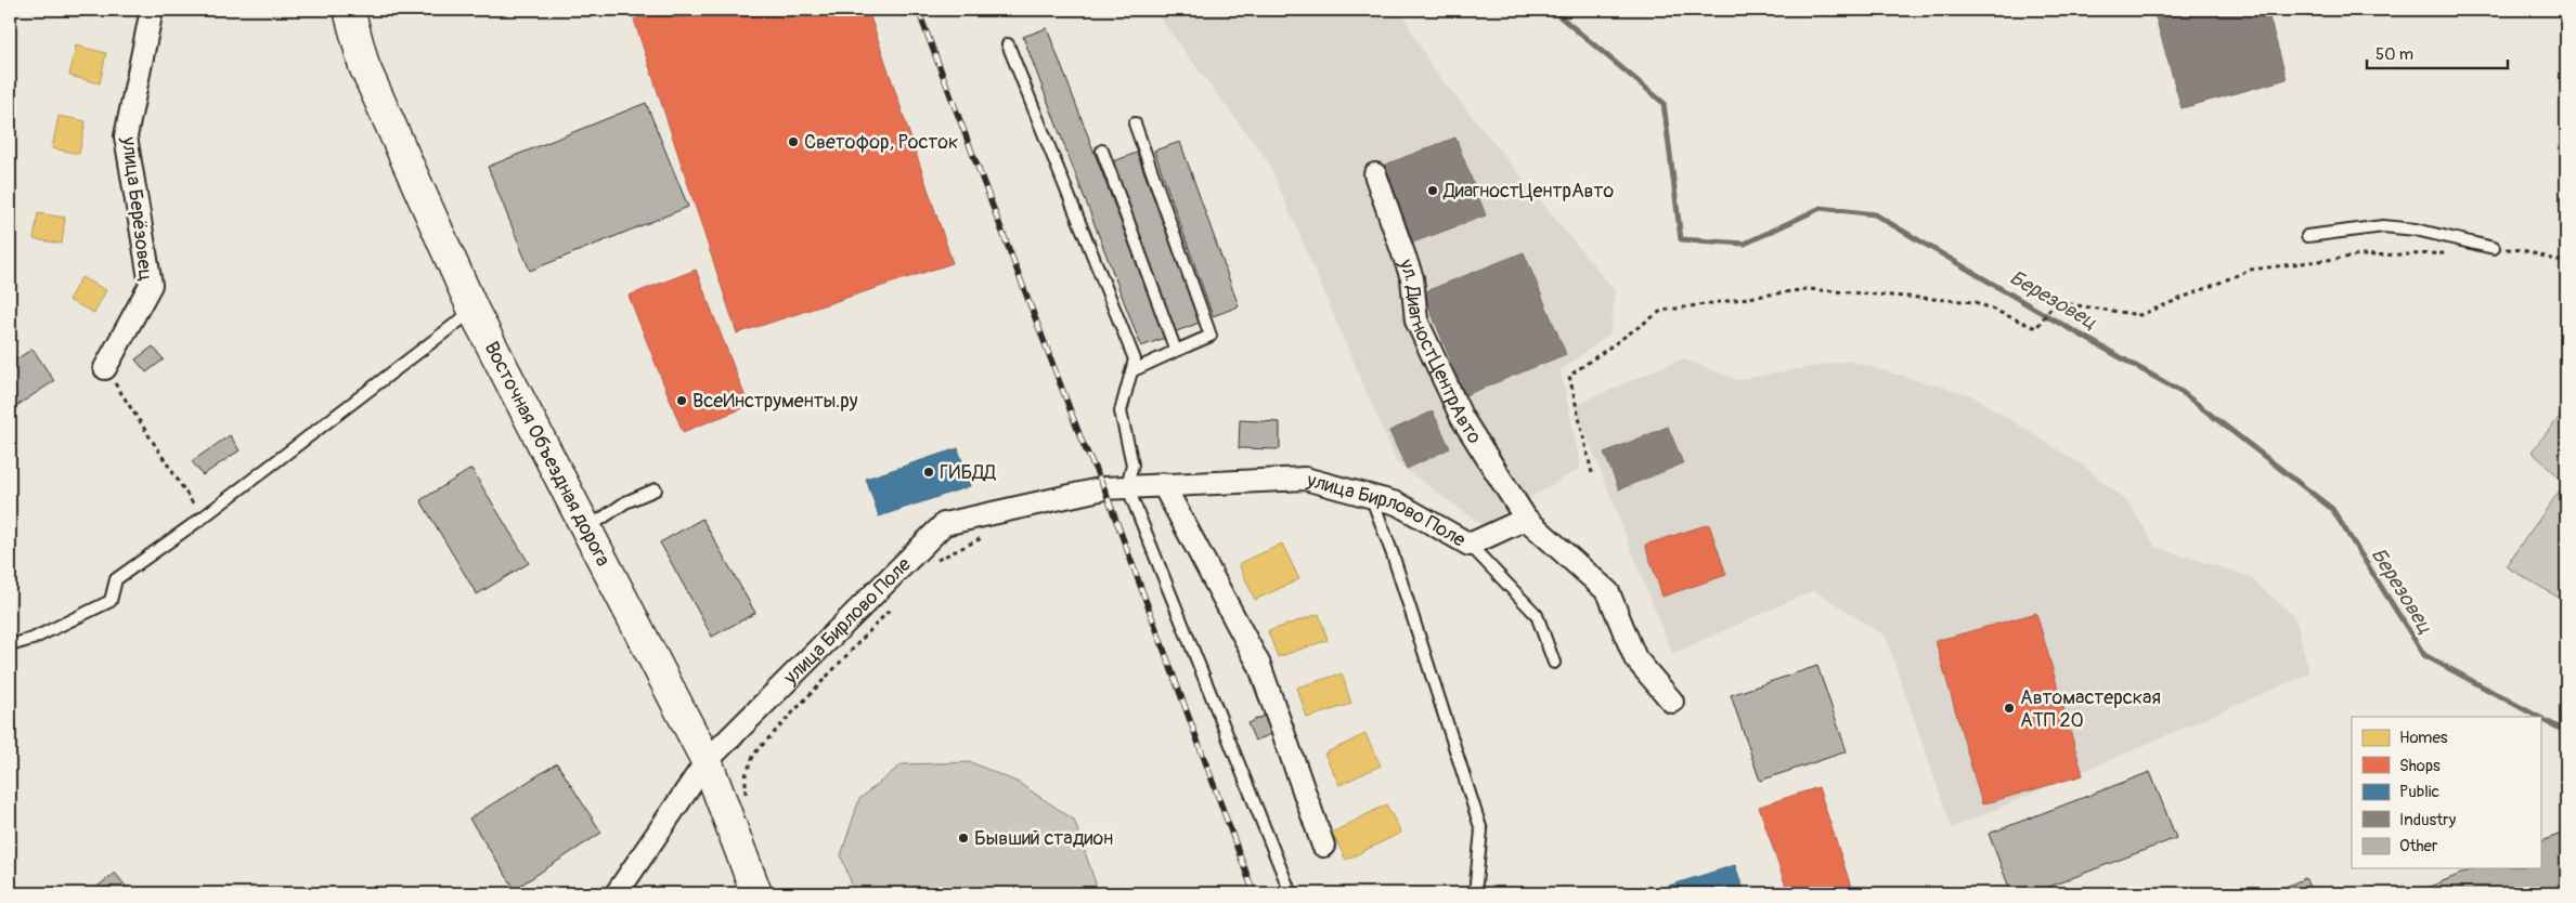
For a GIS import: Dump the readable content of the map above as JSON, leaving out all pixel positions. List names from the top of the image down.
{
  "streets": {
    "main road": ["Восточная Объездная дорога"],
    "street": ["улица Берёзовец", "ул. ДиагностЦентрАвто", "улица Бирлово Поле"]
  },
  "crossings": [
    ["ул. ДиагностЦентрАвто", "улица Бирлово Поле"],
    ["Восточная Объездная дорога", "улица Бирлово Поле"]
  ],
  "water": ["Березовец"],
  "places": [
    "Светофор, Росток",
    "ДиагностЦентрАвто",
    "ВсеИнструменты.ру",
    "ГИБДД",
    "Автомастерская АТП 20",
    "Бывший стадион"
  ],
  "legend": [
    "Homes",
    "Shops",
    "Public",
    "Industry",
    "Other"
  ],
  "scale_bar": "50 m"
}
